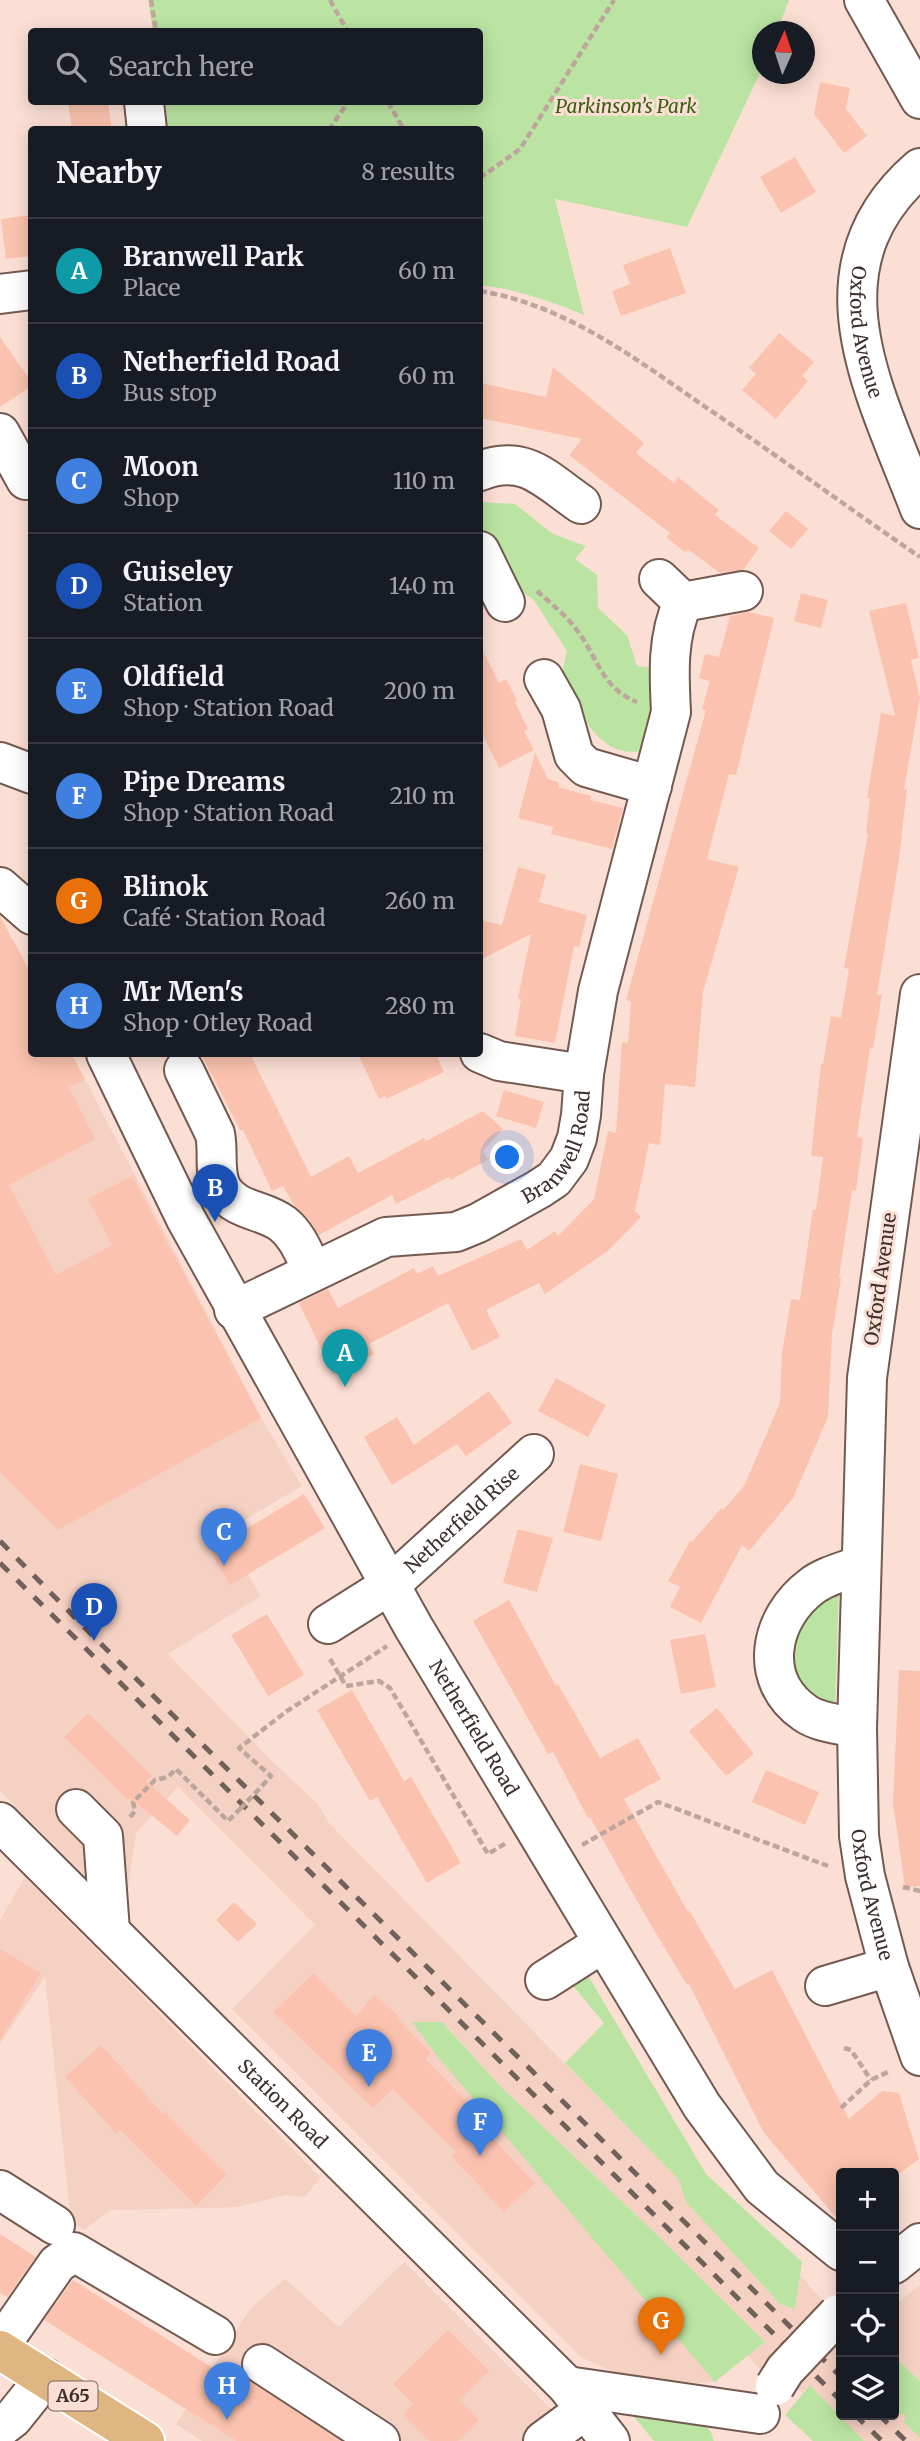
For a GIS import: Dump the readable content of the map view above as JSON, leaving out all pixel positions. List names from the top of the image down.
{
  "streets": {
    "main road": ["A65"],
    "street": [
      "Oxford Avenue",
      "Branwell Road",
      "Netherfield Rise",
      "Netherfield Road",
      "Station Road"
    ]
  },
  "crossings": [
    ["Branwell Road", "Netherfield Road"],
    ["Netherfield Rise", "Netherfield Road"]
  ],
  "parks": ["Parkinson’s Park"],
  "north": "top",
  "page": {
    "search": "Search here",
    "heading": ["Nearby", "8 results"],
    "list": [
      {
        "mark": "A",
        "name": "Branwell Park",
        "note": "Place",
        "value": "60 m"
      },
      {
        "mark": "B",
        "name": "Netherfield Road",
        "note": "Bus stop",
        "value": "60 m"
      },
      {
        "mark": "C",
        "name": "Moon",
        "note": "Shop",
        "value": "110 m"
      },
      {
        "mark": "D",
        "name": "Guiseley",
        "note": "Station",
        "value": "140 m"
      },
      {
        "mark": "E",
        "name": "Oldfield",
        "note": "Shop · Station Road",
        "value": "200 m"
      },
      {
        "mark": "F",
        "name": "Pipe Dreams",
        "note": "Shop · Station Road",
        "value": "210 m"
      },
      {
        "mark": "G",
        "name": "Blinok",
        "note": "Café · Station Road",
        "value": "260 m"
      },
      {
        "mark": "H",
        "name": "Mr Men's",
        "note": "Shop · Otley Road",
        "value": "280 m"
      }
    ],
    "pins": [
      "B",
      "A",
      "C",
      "D",
      "E",
      "F",
      "G",
      "H"
    ],
    "map_buttons": ["+", "−"]
  }
}
